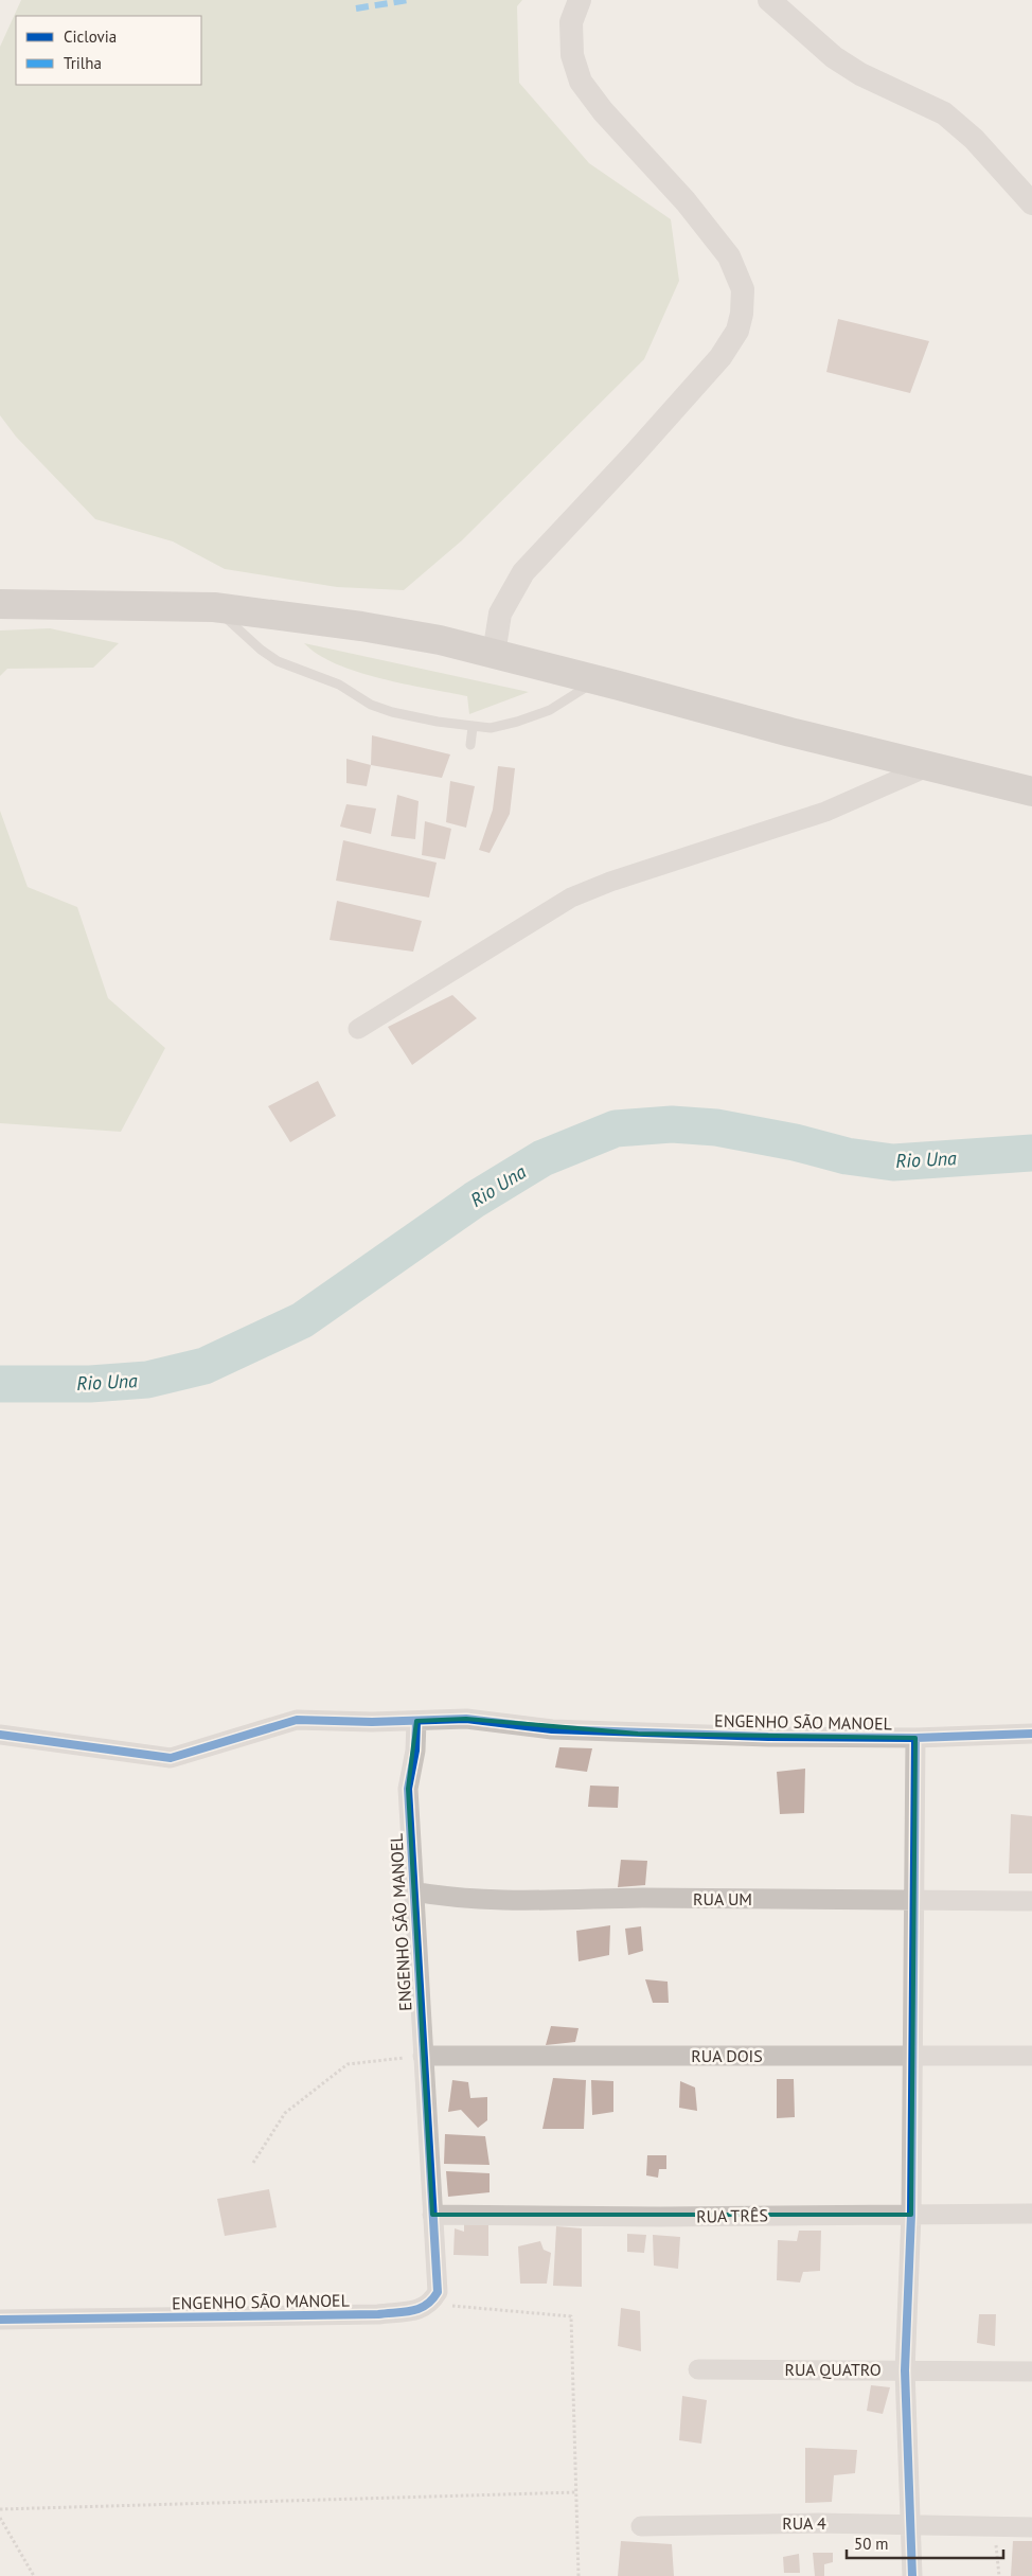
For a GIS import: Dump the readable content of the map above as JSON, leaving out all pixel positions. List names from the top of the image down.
{
  "streets": {
    "street": [
      "ENGENHO SÃO MANOEL",
      "RUA UM",
      "RUA DOIS",
      "RUA TRÊS",
      "RUA QUATRO",
      "RUA 4"
    ]
  },
  "crossings": [
    ["ENGENHO SÃO MANOEL", "RUA UM"],
    ["ENGENHO SÃO MANOEL", "RUA DOIS"],
    ["ENGENHO SÃO MANOEL", "RUA TRÊS"]
  ],
  "water": ["Rio Una"],
  "legend": ["Ciclovia", "Trilha"],
  "scale_bar": "50 m"
}
